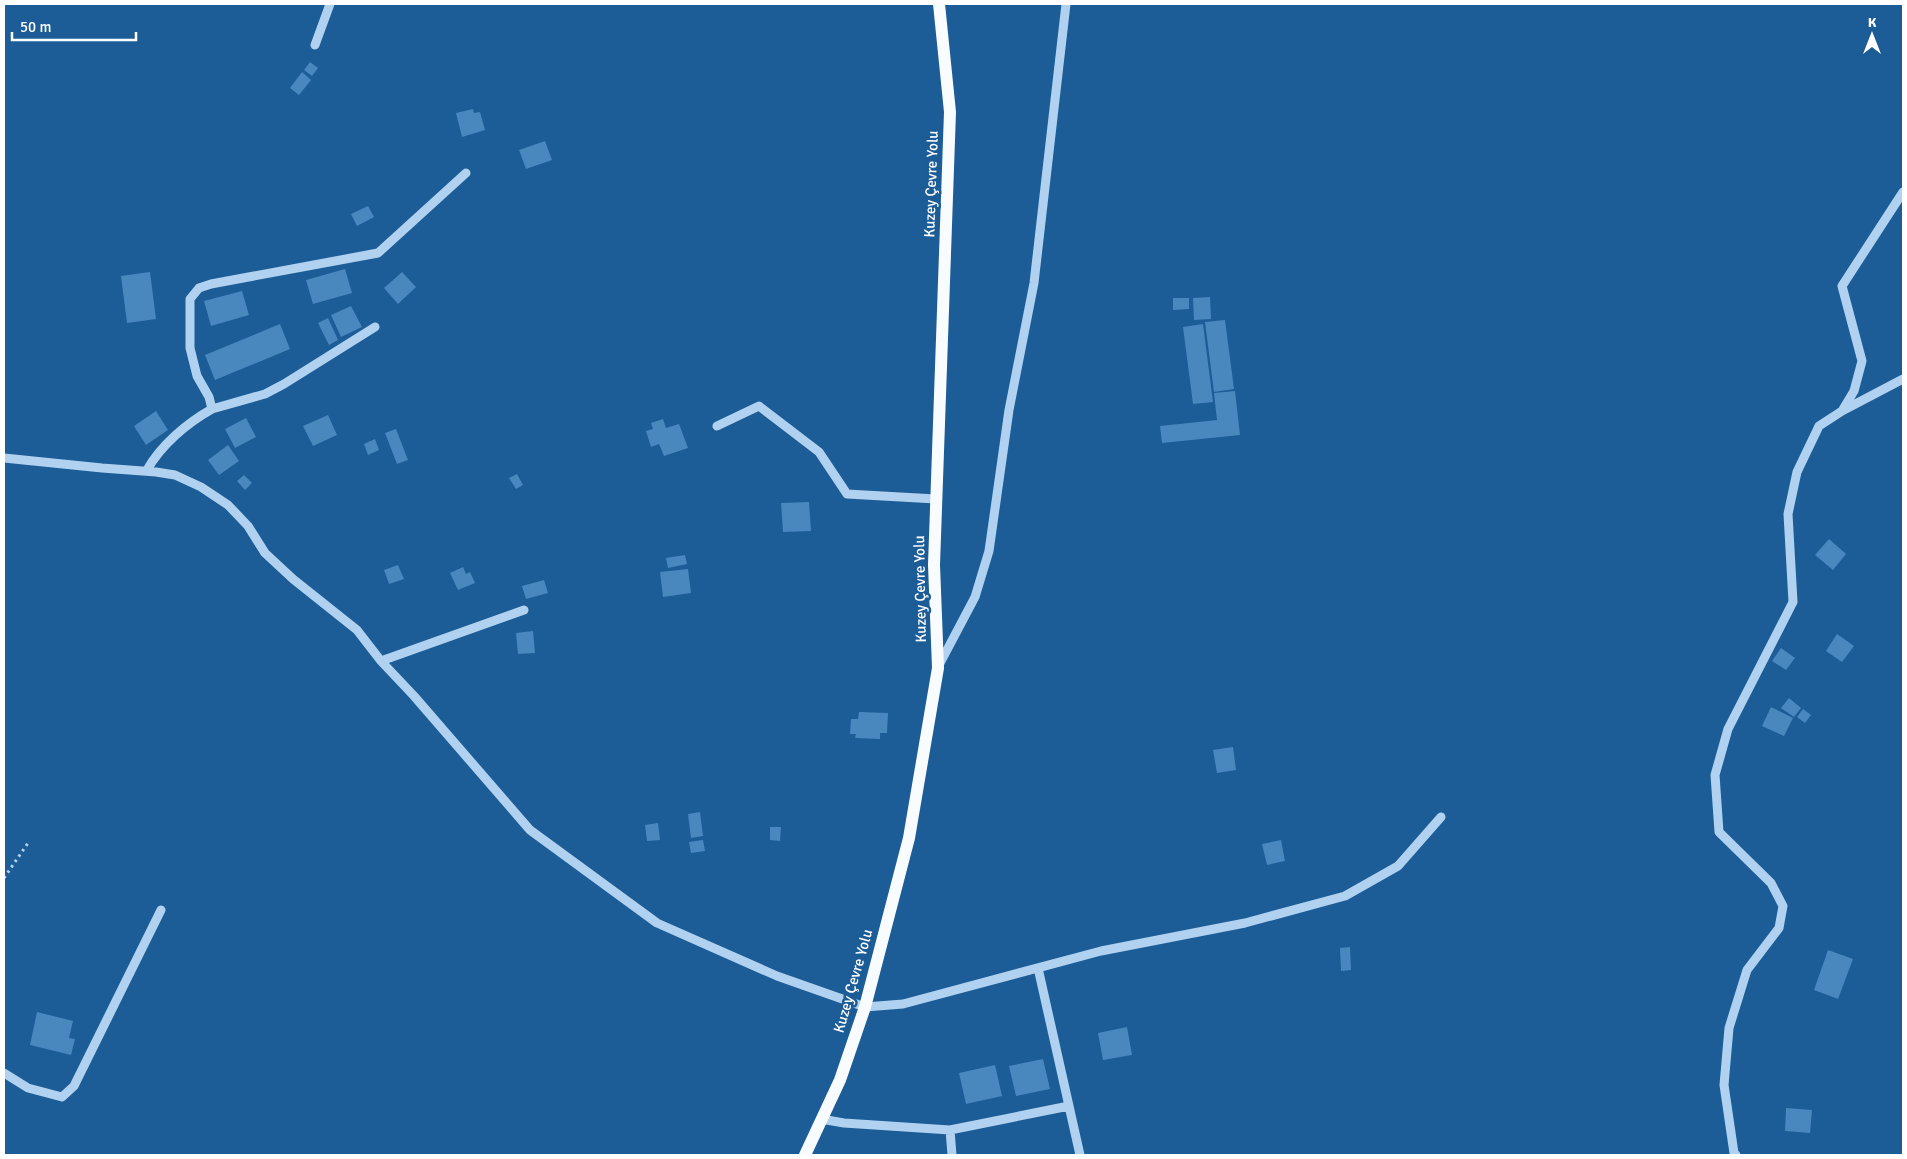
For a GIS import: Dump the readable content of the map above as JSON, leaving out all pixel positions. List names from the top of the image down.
{
  "streets": {
    "main road": ["Kuzey Çevre Yolu"]
  },
  "scale_bar": "50 m",
  "north": "top"
}
